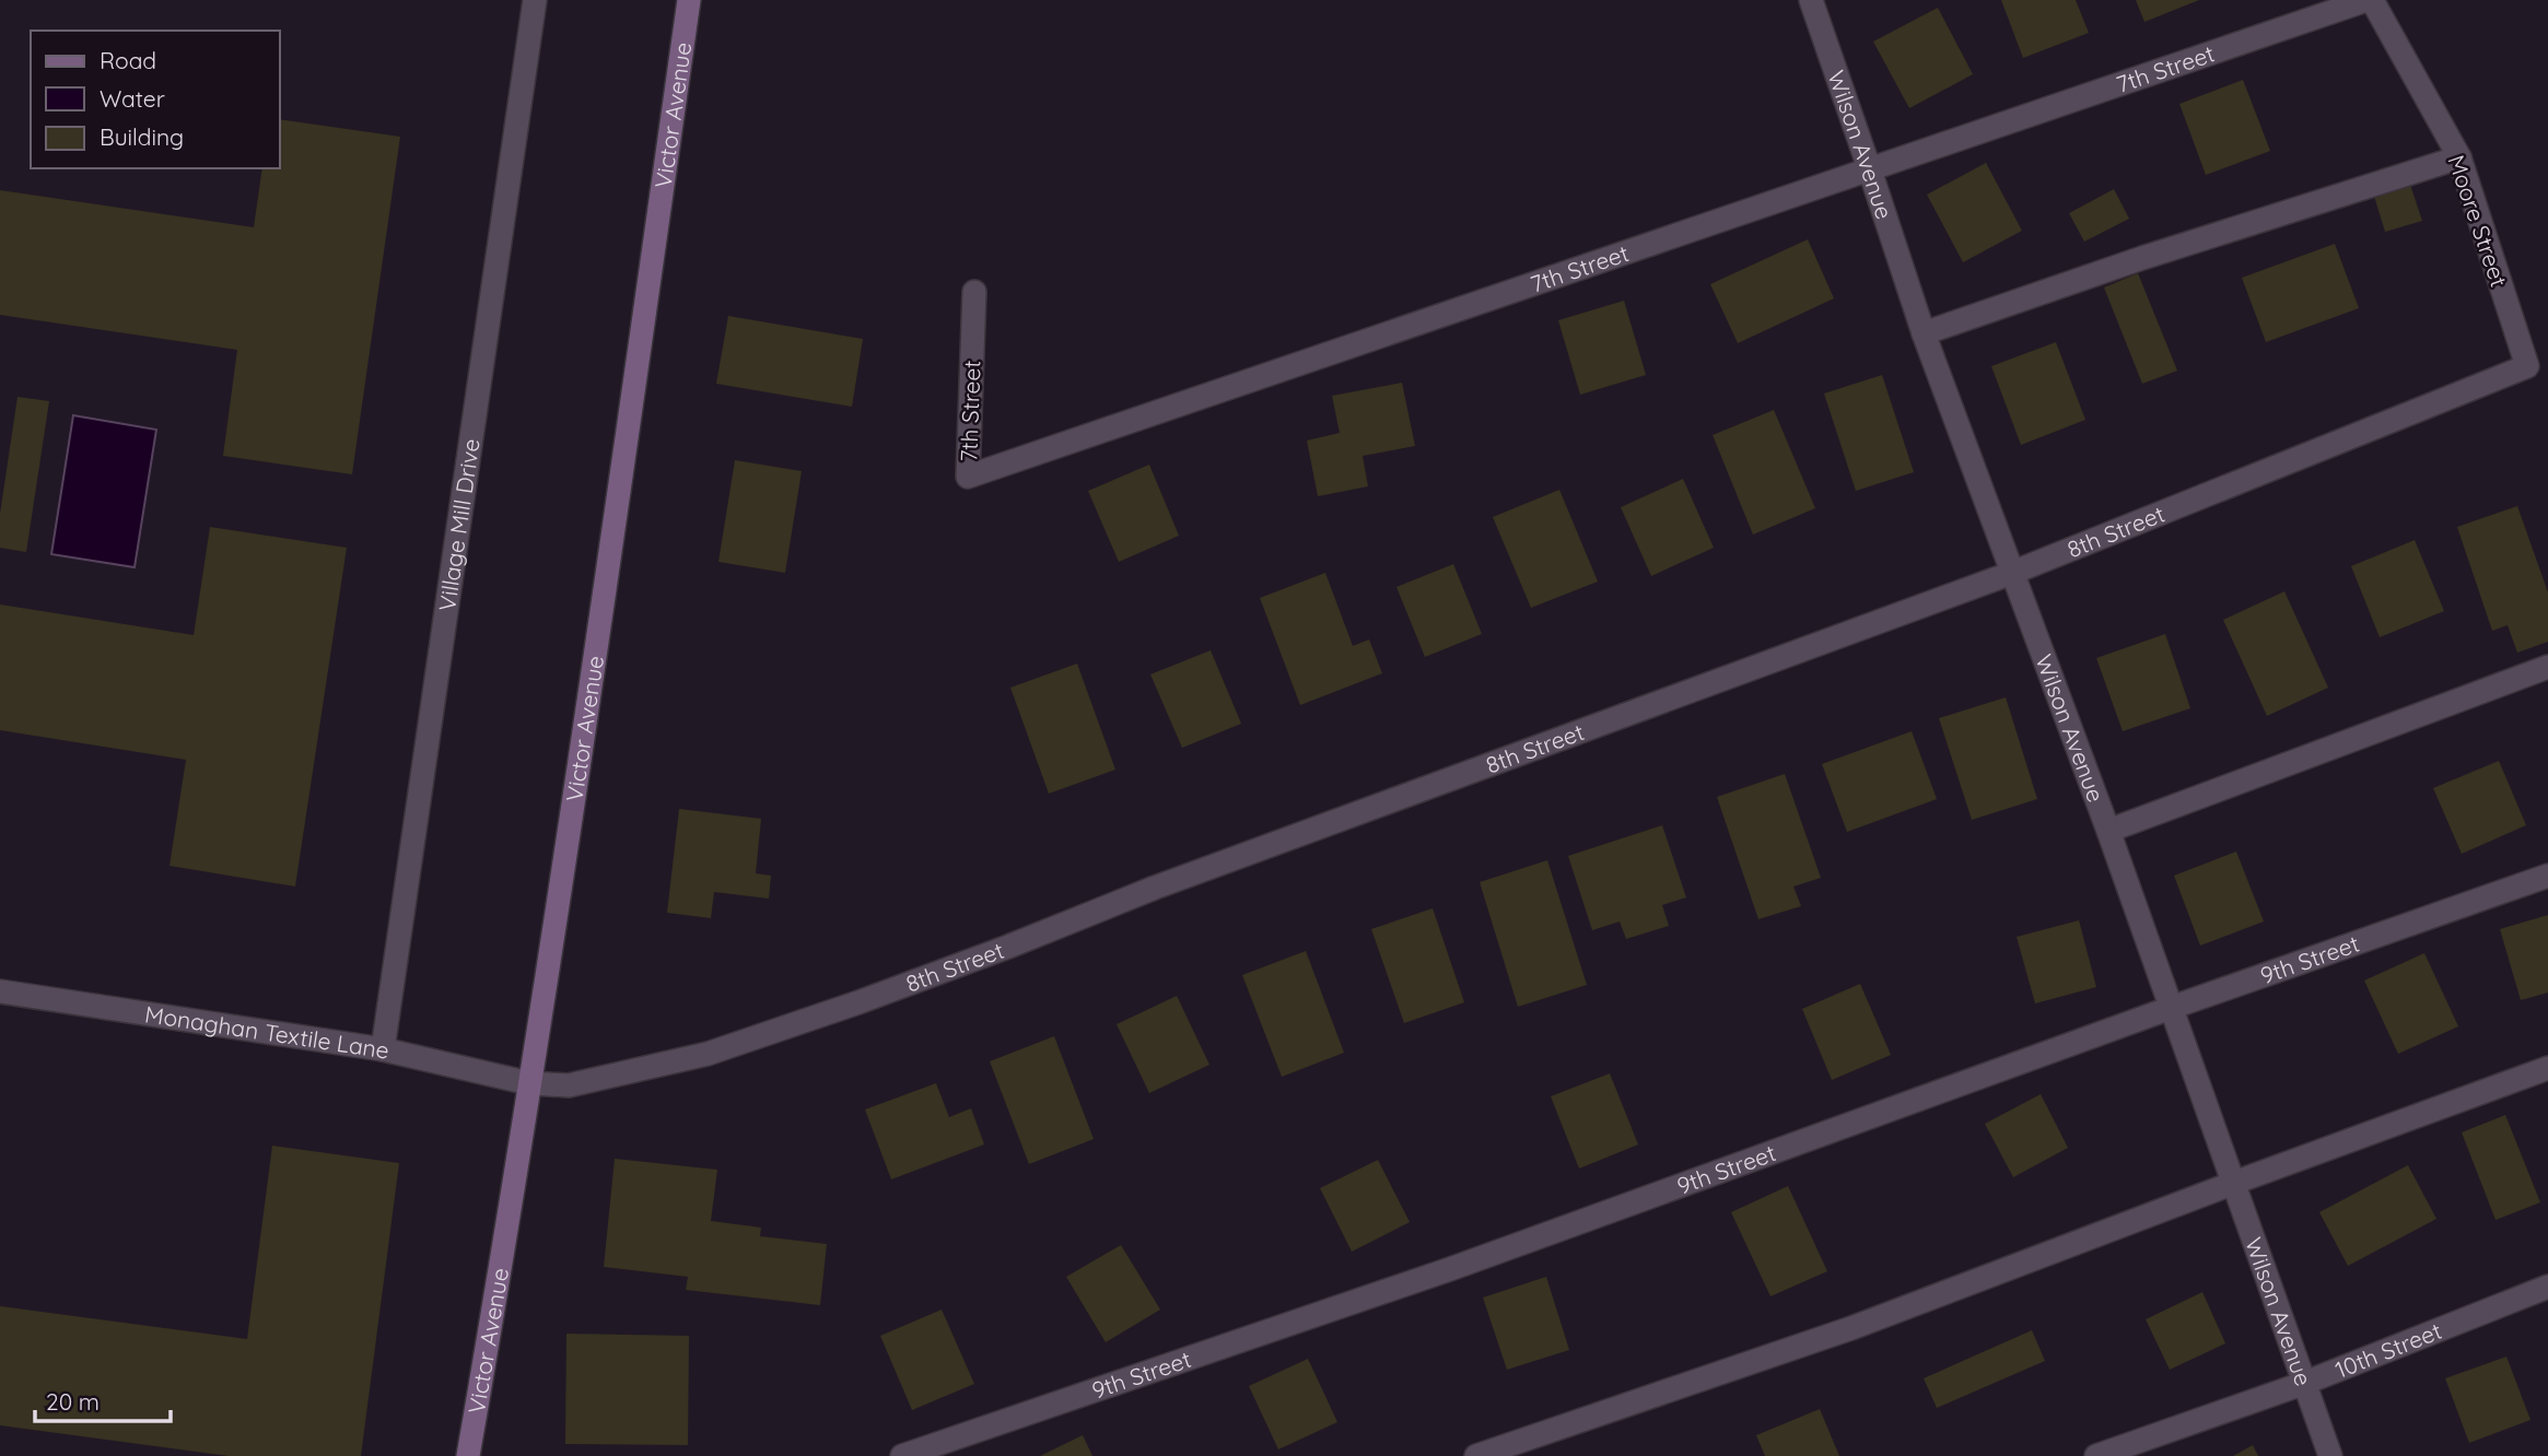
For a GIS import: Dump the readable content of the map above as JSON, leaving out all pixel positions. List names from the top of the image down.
{
  "streets": {
    "street": [
      "7th Street",
      "Victor Avenue",
      "Wilson Avenue",
      "Moore Street",
      "Village Mill Drive",
      "8th Street",
      "9th Street",
      "Monaghan Textile Lane",
      "10th Street"
    ]
  },
  "crossings": [
    ["7th Street", "Wilson Avenue"],
    ["7th Street", "Moore Street"],
    ["Victor Avenue", "8th Street"],
    ["Victor Avenue", "Monaghan Textile Lane"],
    ["Wilson Avenue", "8th Street"],
    ["Wilson Avenue", "9th Street"],
    ["Wilson Avenue", "10th Street"],
    ["Moore Street", "8th Street"],
    ["Village Mill Drive", "Monaghan Textile Lane"],
    ["8th Street", "Monaghan Textile Lane"]
  ],
  "legend": ["Road", "Water", "Building"],
  "scale_bar": "20 m"
}
